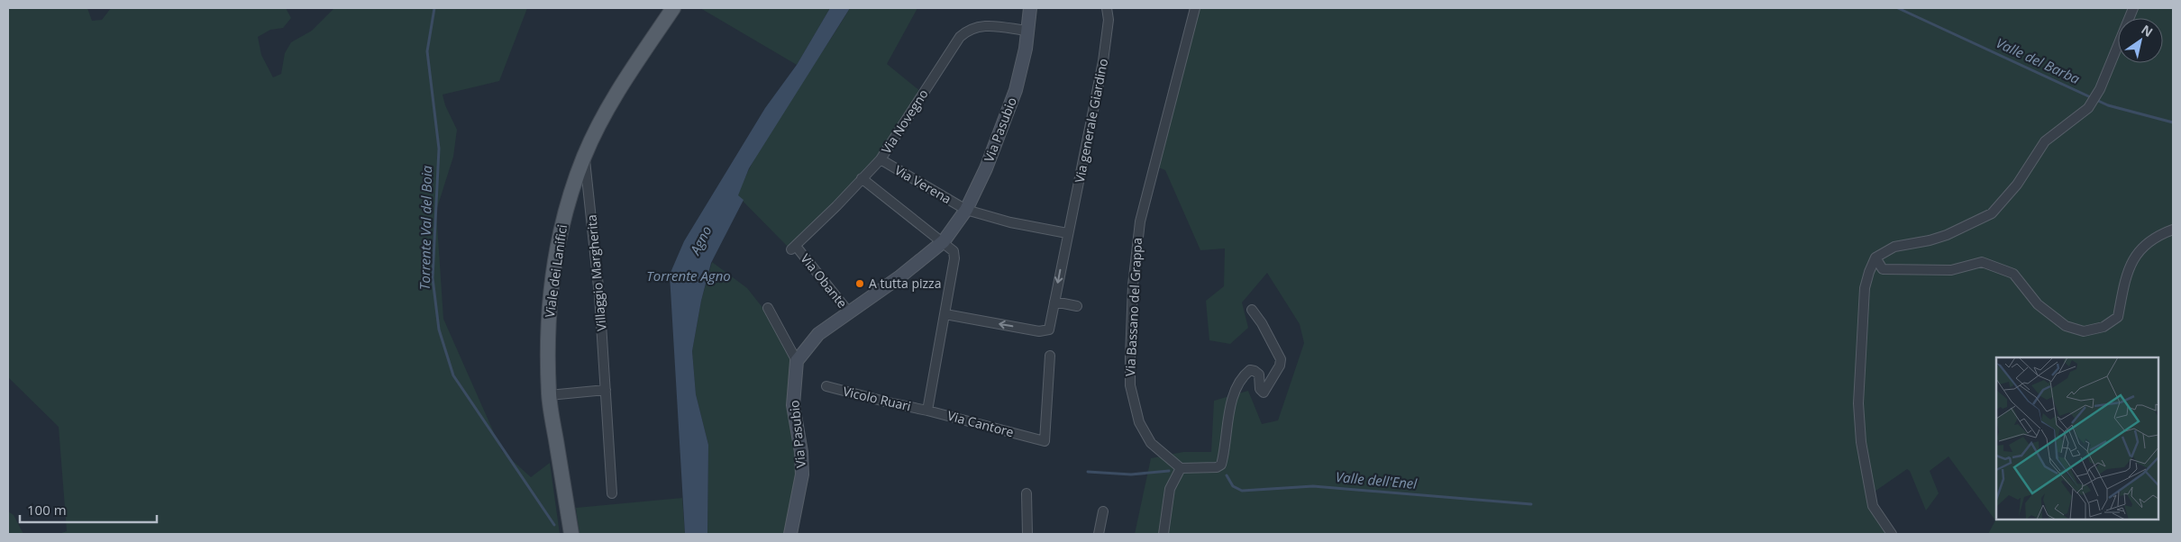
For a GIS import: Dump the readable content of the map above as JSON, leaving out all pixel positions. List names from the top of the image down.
{
  "streets": {
    "main road": ["Via Pasubio", "Viale dei Lanifici"],
    "street": [
      "Via generale Giardino",
      "Via Novegno",
      "Via Verena",
      "Villaggio Margherita",
      "Via Obante",
      "Via Bassano del Grappa",
      "Vicolo Ruari",
      "Via Cantore"
    ]
  },
  "crossings": [
    ["Via generale Giardino", "Via Verena"],
    ["Via Novegno", "Via Pasubio"],
    ["Via Novegno", "Via Verena"],
    ["Via Novegno", "Via Obante"],
    ["Via Pasubio", "Via Verena"],
    ["Via Pasubio", "Via Obante"],
    ["Viale dei Lanifici", "Villaggio Margherita"],
    ["Vicolo Ruari", "Via Cantore"]
  ],
  "water": [
    "Valle del Barba",
    "Torrente Val del Boia",
    "Agno",
    "Torrente Agno",
    "Valle dell'Enel"
  ],
  "places": ["A tutta pizza"],
  "scale_bar": "100 m",
  "north": "top right"
}
